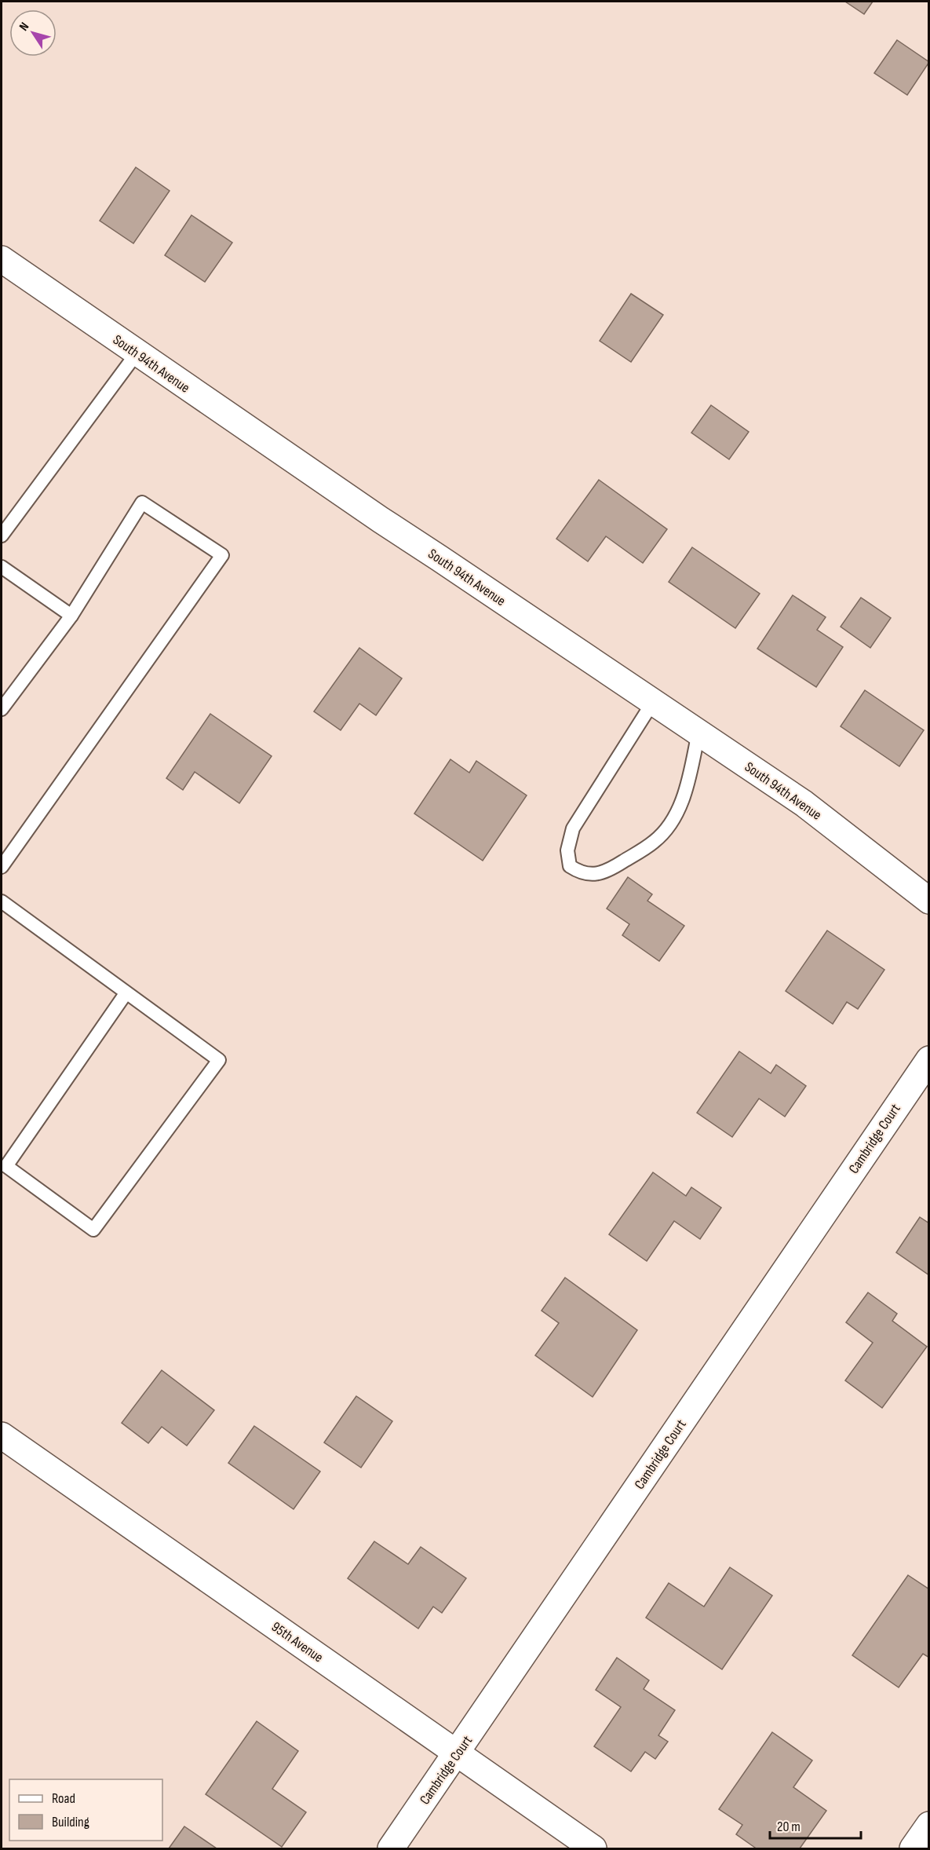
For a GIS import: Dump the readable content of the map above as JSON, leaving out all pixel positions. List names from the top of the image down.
{
  "streets": {
    "street": ["South 94th Avenue", "Cambridge Court", "95th Avenue"]
  },
  "crossings": [
    ["Cambridge Court", "95th Avenue"]
  ],
  "legend": ["Road", "Building"],
  "scale_bar": "20 m",
  "north": "top left"
}
